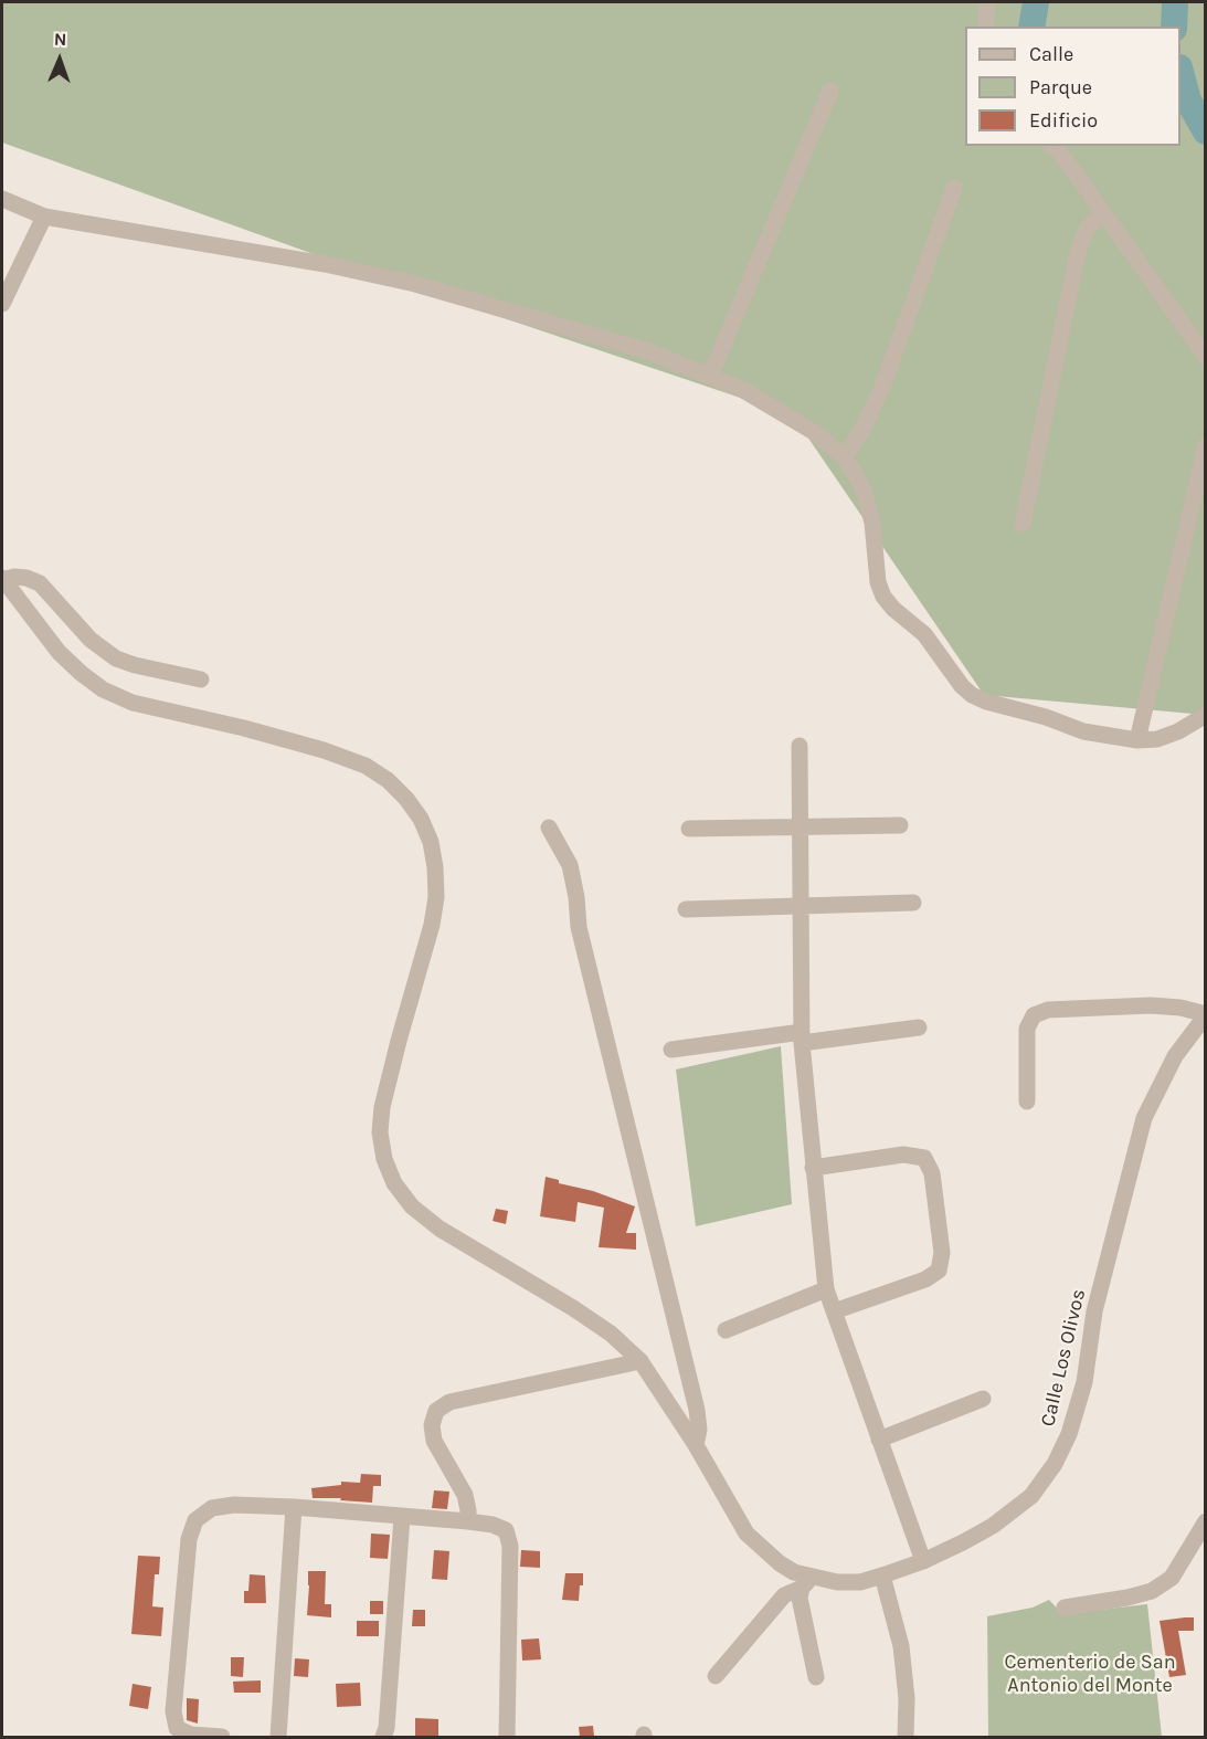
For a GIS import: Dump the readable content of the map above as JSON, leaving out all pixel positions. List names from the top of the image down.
{
  "streets": {
    "street": ["Calle Los Olivos"]
  },
  "parks": ["Cementerio de San Antonio del Monte"],
  "legend": ["Calle", "Parque", "Edificio"],
  "north": "top"
}
